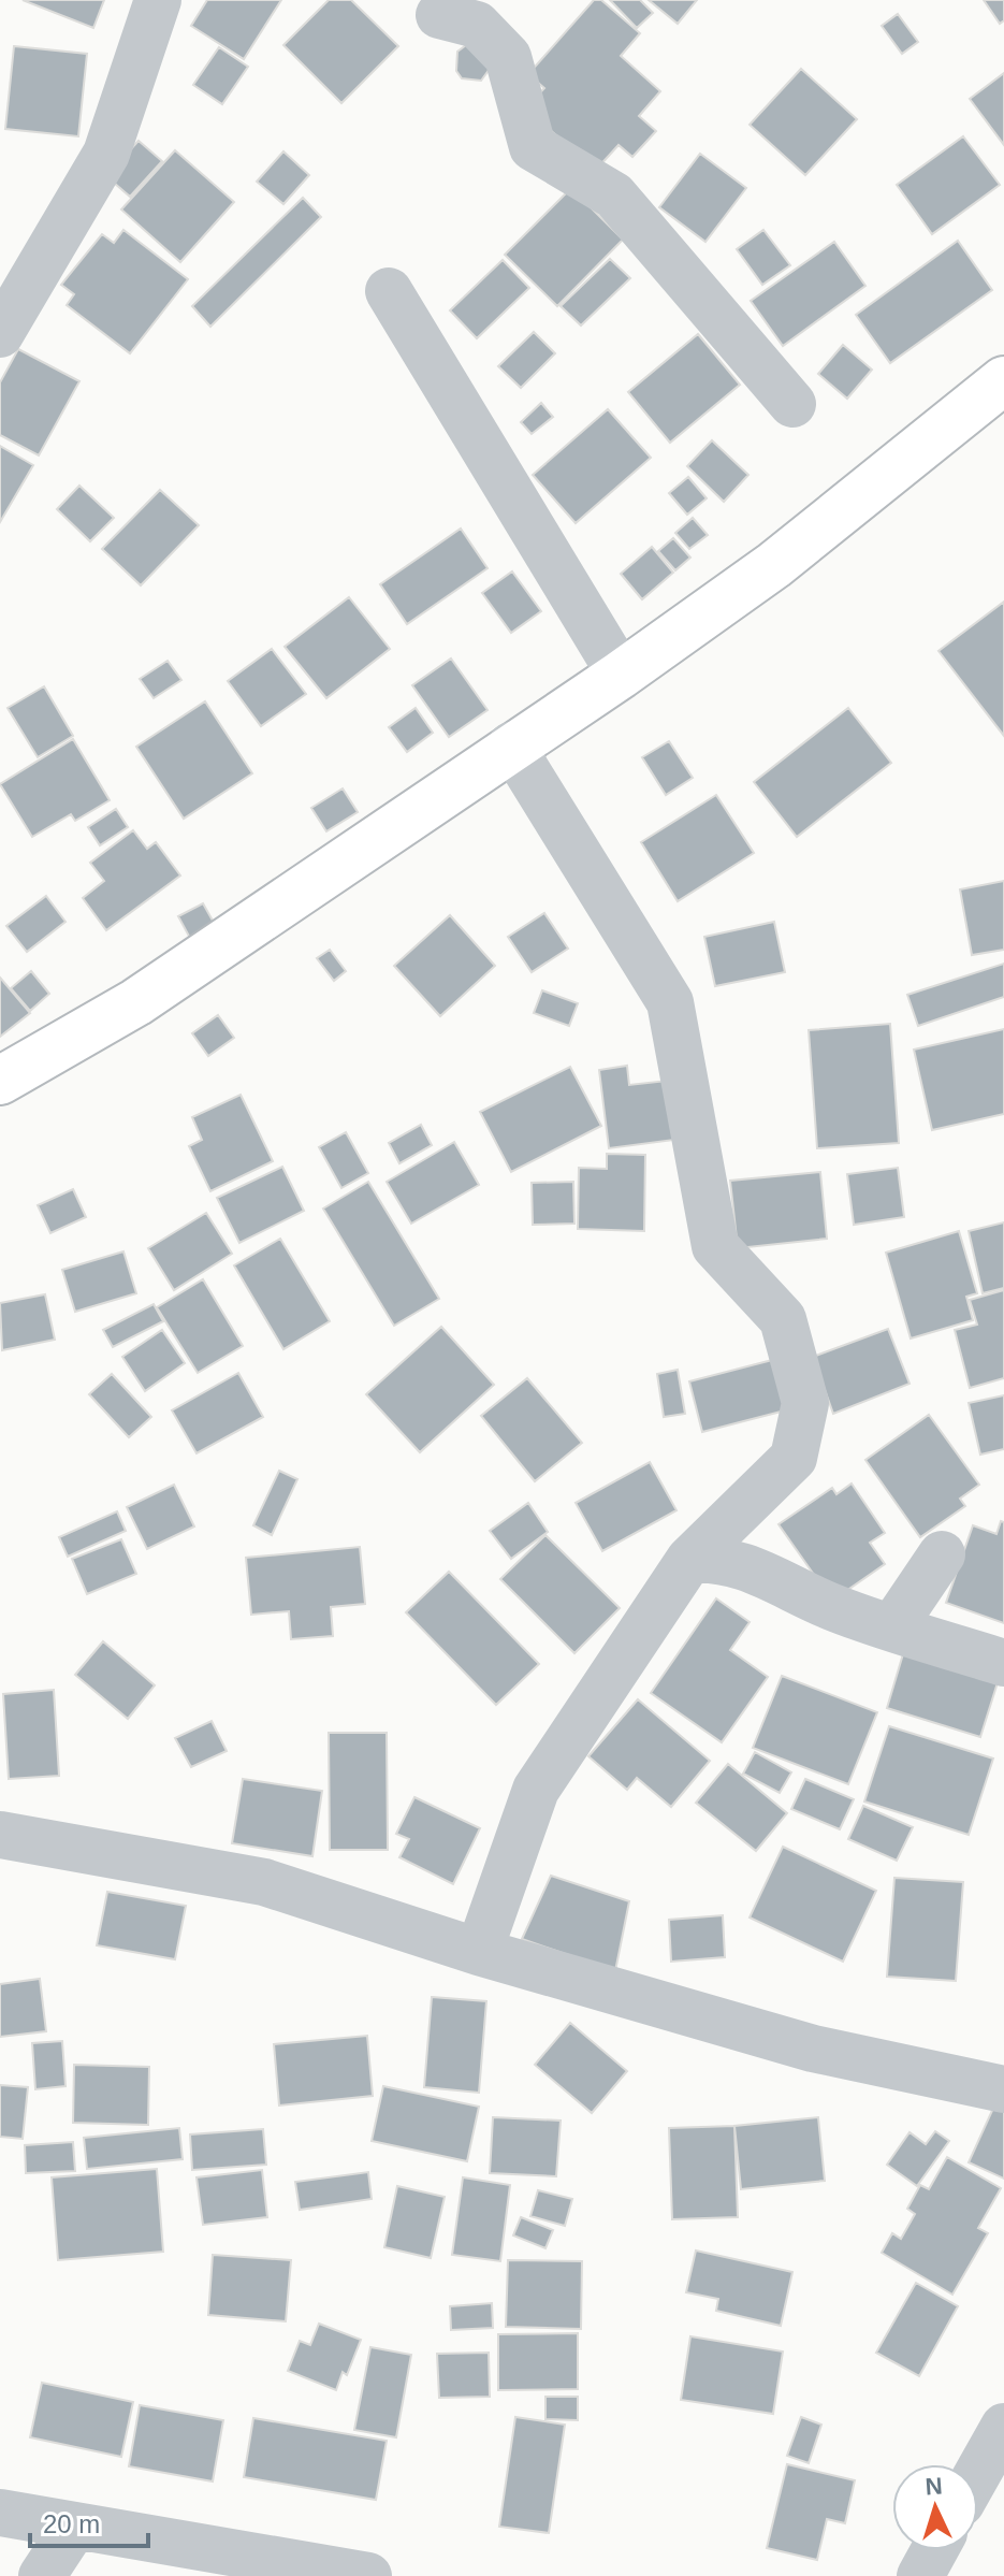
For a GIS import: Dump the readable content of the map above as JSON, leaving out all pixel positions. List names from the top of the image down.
{
  "scale_bar": "20 m",
  "north": "top"
}
